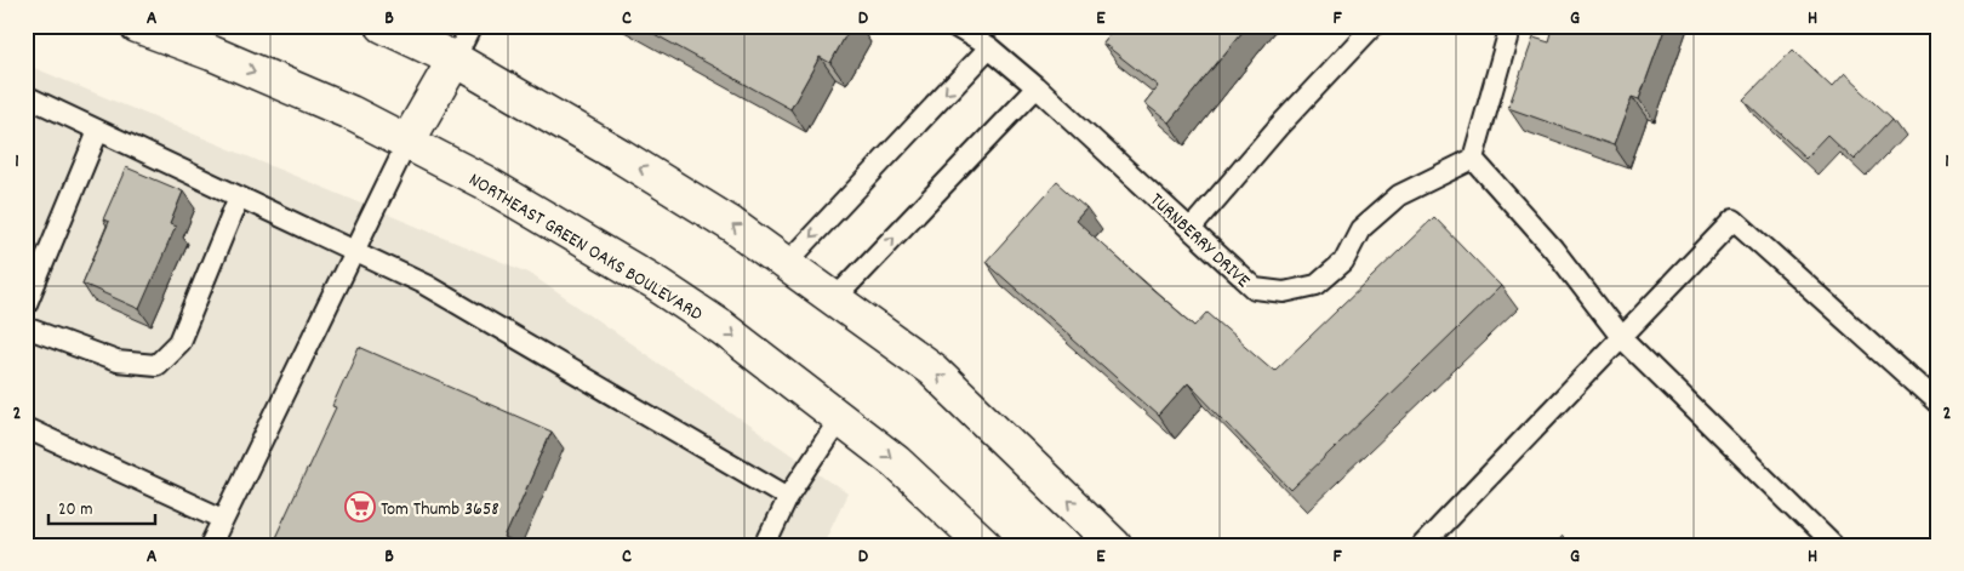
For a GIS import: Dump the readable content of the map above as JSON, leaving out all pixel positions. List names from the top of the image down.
{
  "streets": {
    "main road": ["NORTHEAST GREEN OAKS BOULEVARD"],
    "lane": ["TURNBERRY DRIVE"]
  },
  "places": {
    "supermarket": ["Tom Thumb 3658"]
  },
  "scale_bar": "20 m",
  "grid": {
    "columns": [
      "A",
      "B",
      "C",
      "D",
      "E",
      "F",
      "G",
      "H"
    ],
    "rows": ["1", "2"]
  }
}
